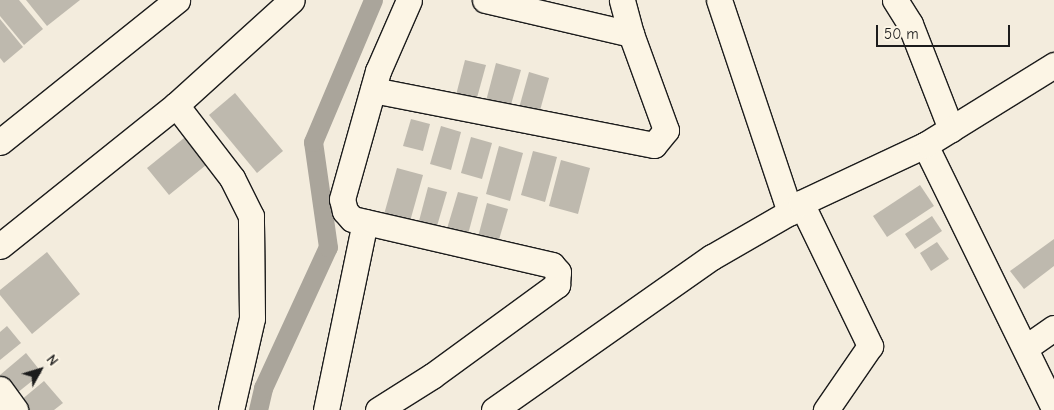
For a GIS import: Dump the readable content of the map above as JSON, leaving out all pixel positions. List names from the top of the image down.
{
  "scale_bar": "50 m",
  "north": "top right"
}
